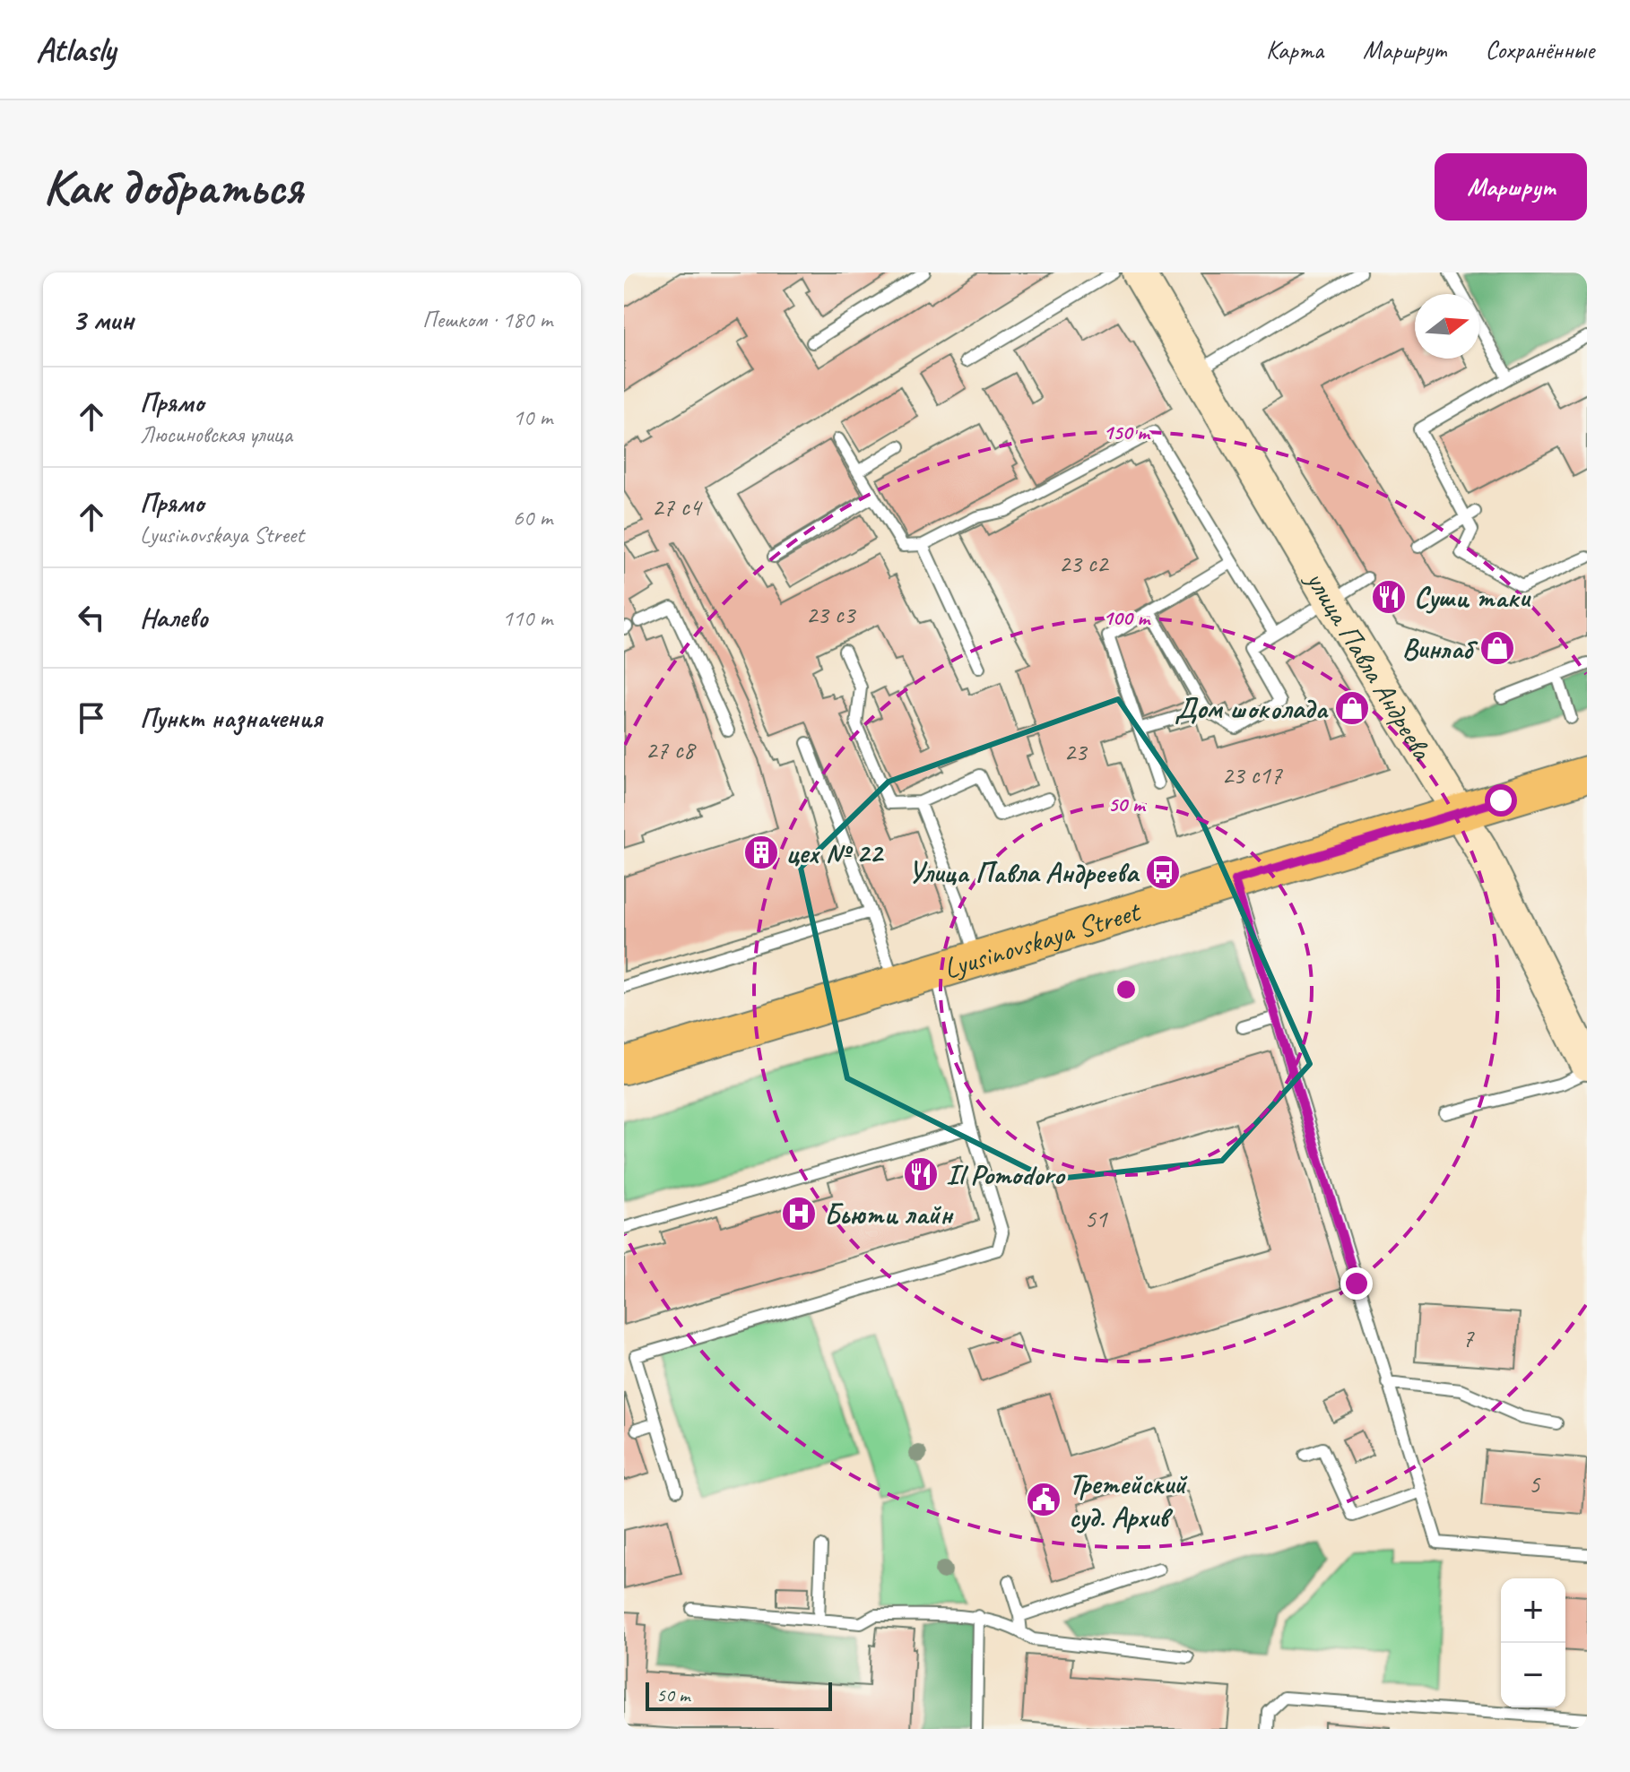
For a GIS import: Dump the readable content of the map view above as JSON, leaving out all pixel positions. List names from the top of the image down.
{
  "streets": {
    "main road": ["Lyusinovskaya Street"],
    "street": ["улица Павла Андреева"]
  },
  "crossings": [
    ["улица Павла Андреева", "Lyusinovskaya Street"]
  ],
  "places": {
    "restaurant": ["Суши таки", "Il Pomodoro"],
    "shop": ["Винлаб", "Дом шоколада"],
    "building": ["цех № 22"],
    "bus stop": ["Улица Павла Андреева"],
    "hospital": ["Бьюти лайн"],
    "public building": ["Третейский суд. Архив"]
  },
  "house_numbers": [
    "27 с4",
    "23 с2",
    "23 с3",
    "27 с8",
    "23",
    "23 с17",
    "51",
    "7",
    "5"
  ],
  "scale_bar": "50 m",
  "north": "right",
  "page": {
    "header": "Atlasly",
    "nav": ["Карта", "Маршрут", "Сохранённые"],
    "buttons": "Маршрут",
    "title": "Как добраться",
    "heading": ["3 мин", "Пешком · 180 m"],
    "list": [
      ["Прямо", "Люсиновская улица", "10 m"],
      ["Прямо", "Lyusinovskaya Street", "60 m"],
      ["Налево", "110 m"],
      "Пункт назначения"
    ],
    "map_buttons": ["+", "−"],
    "scale": "50 m"
  },
  "rings": ["150 m", "100 m", "50 m"]
}
